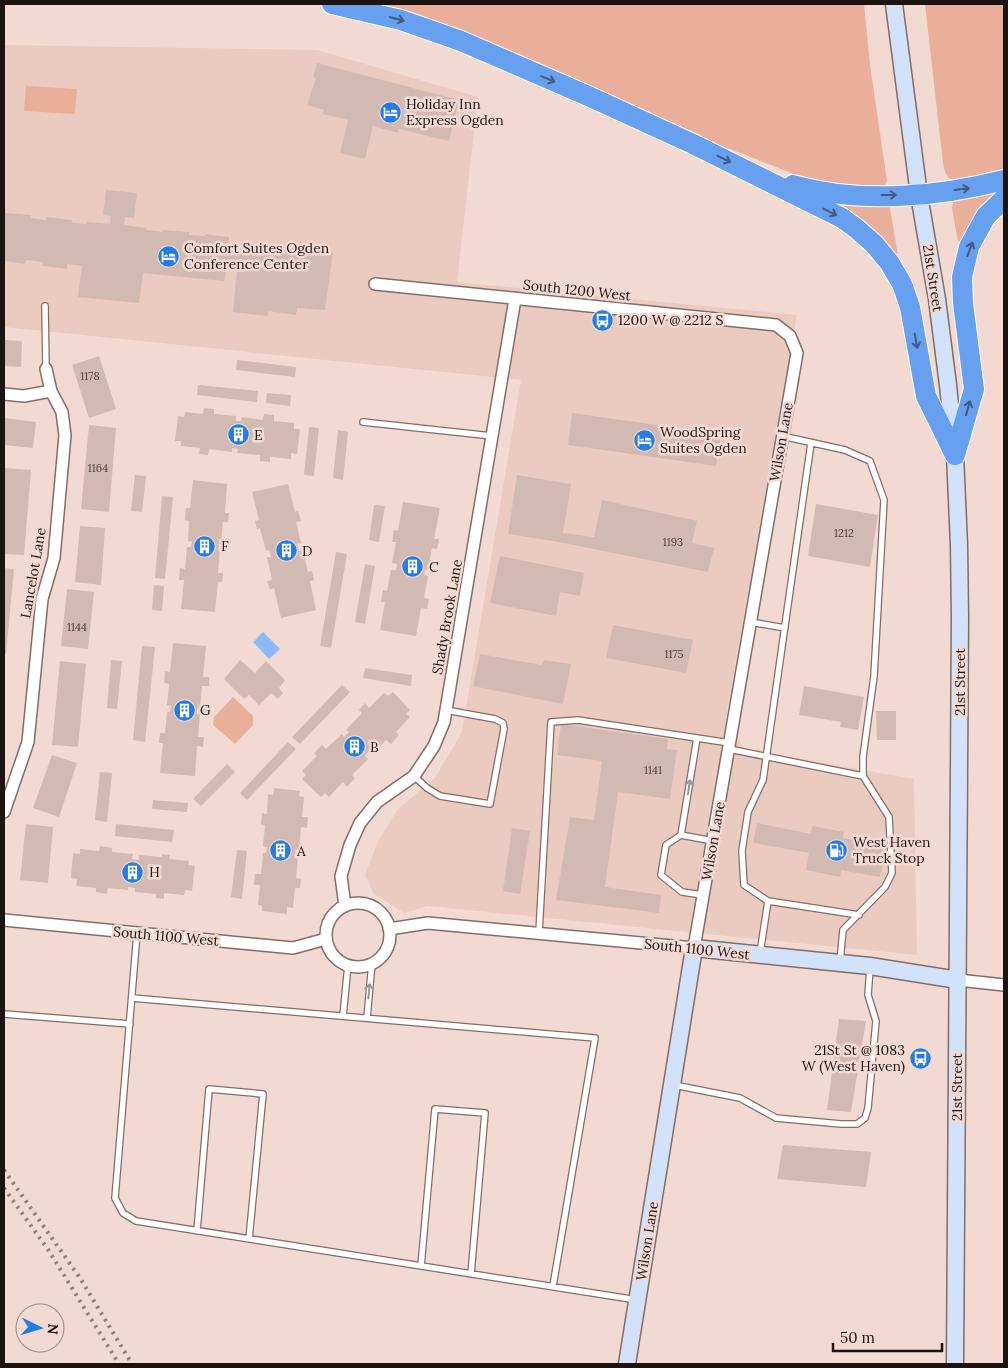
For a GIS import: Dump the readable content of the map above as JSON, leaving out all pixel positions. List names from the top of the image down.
{
  "streets": {
    "main road": ["21st Street", "Wilson Lane", "South 1100 West"],
    "street": ["South 1200 West", "Lancelot Lane", "Shady Brook Lane"]
  },
  "crossings": [
    ["21st Street", "South 1100 West"],
    ["South 1200 West", "Wilson Lane"],
    ["South 1200 West", "Shady Brook Lane"],
    ["Wilson Lane", "South 1100 West"],
    ["Shady Brook Lane", "South 1100 West"]
  ],
  "places": {
    "hotel": ["Holiday Inn Express Ogden", "Comfort Suites Ogden Conference Center", "WoodSpring Suites Ogden"],
    "bus stop": ["1200 W @ 2212 S", "21St St @ 1083 W (West Haven)"],
    "building": [
      "E",
      "F",
      "D",
      "C",
      "G",
      "B",
      "A",
      "H"
    ],
    "fuel station": ["West Haven Truck Stop"]
  },
  "house_numbers": [
    "1178",
    "1164",
    "1212",
    "1193",
    "1144",
    "1175",
    "1141"
  ],
  "scale_bar": "50 m",
  "north": "right"
}
